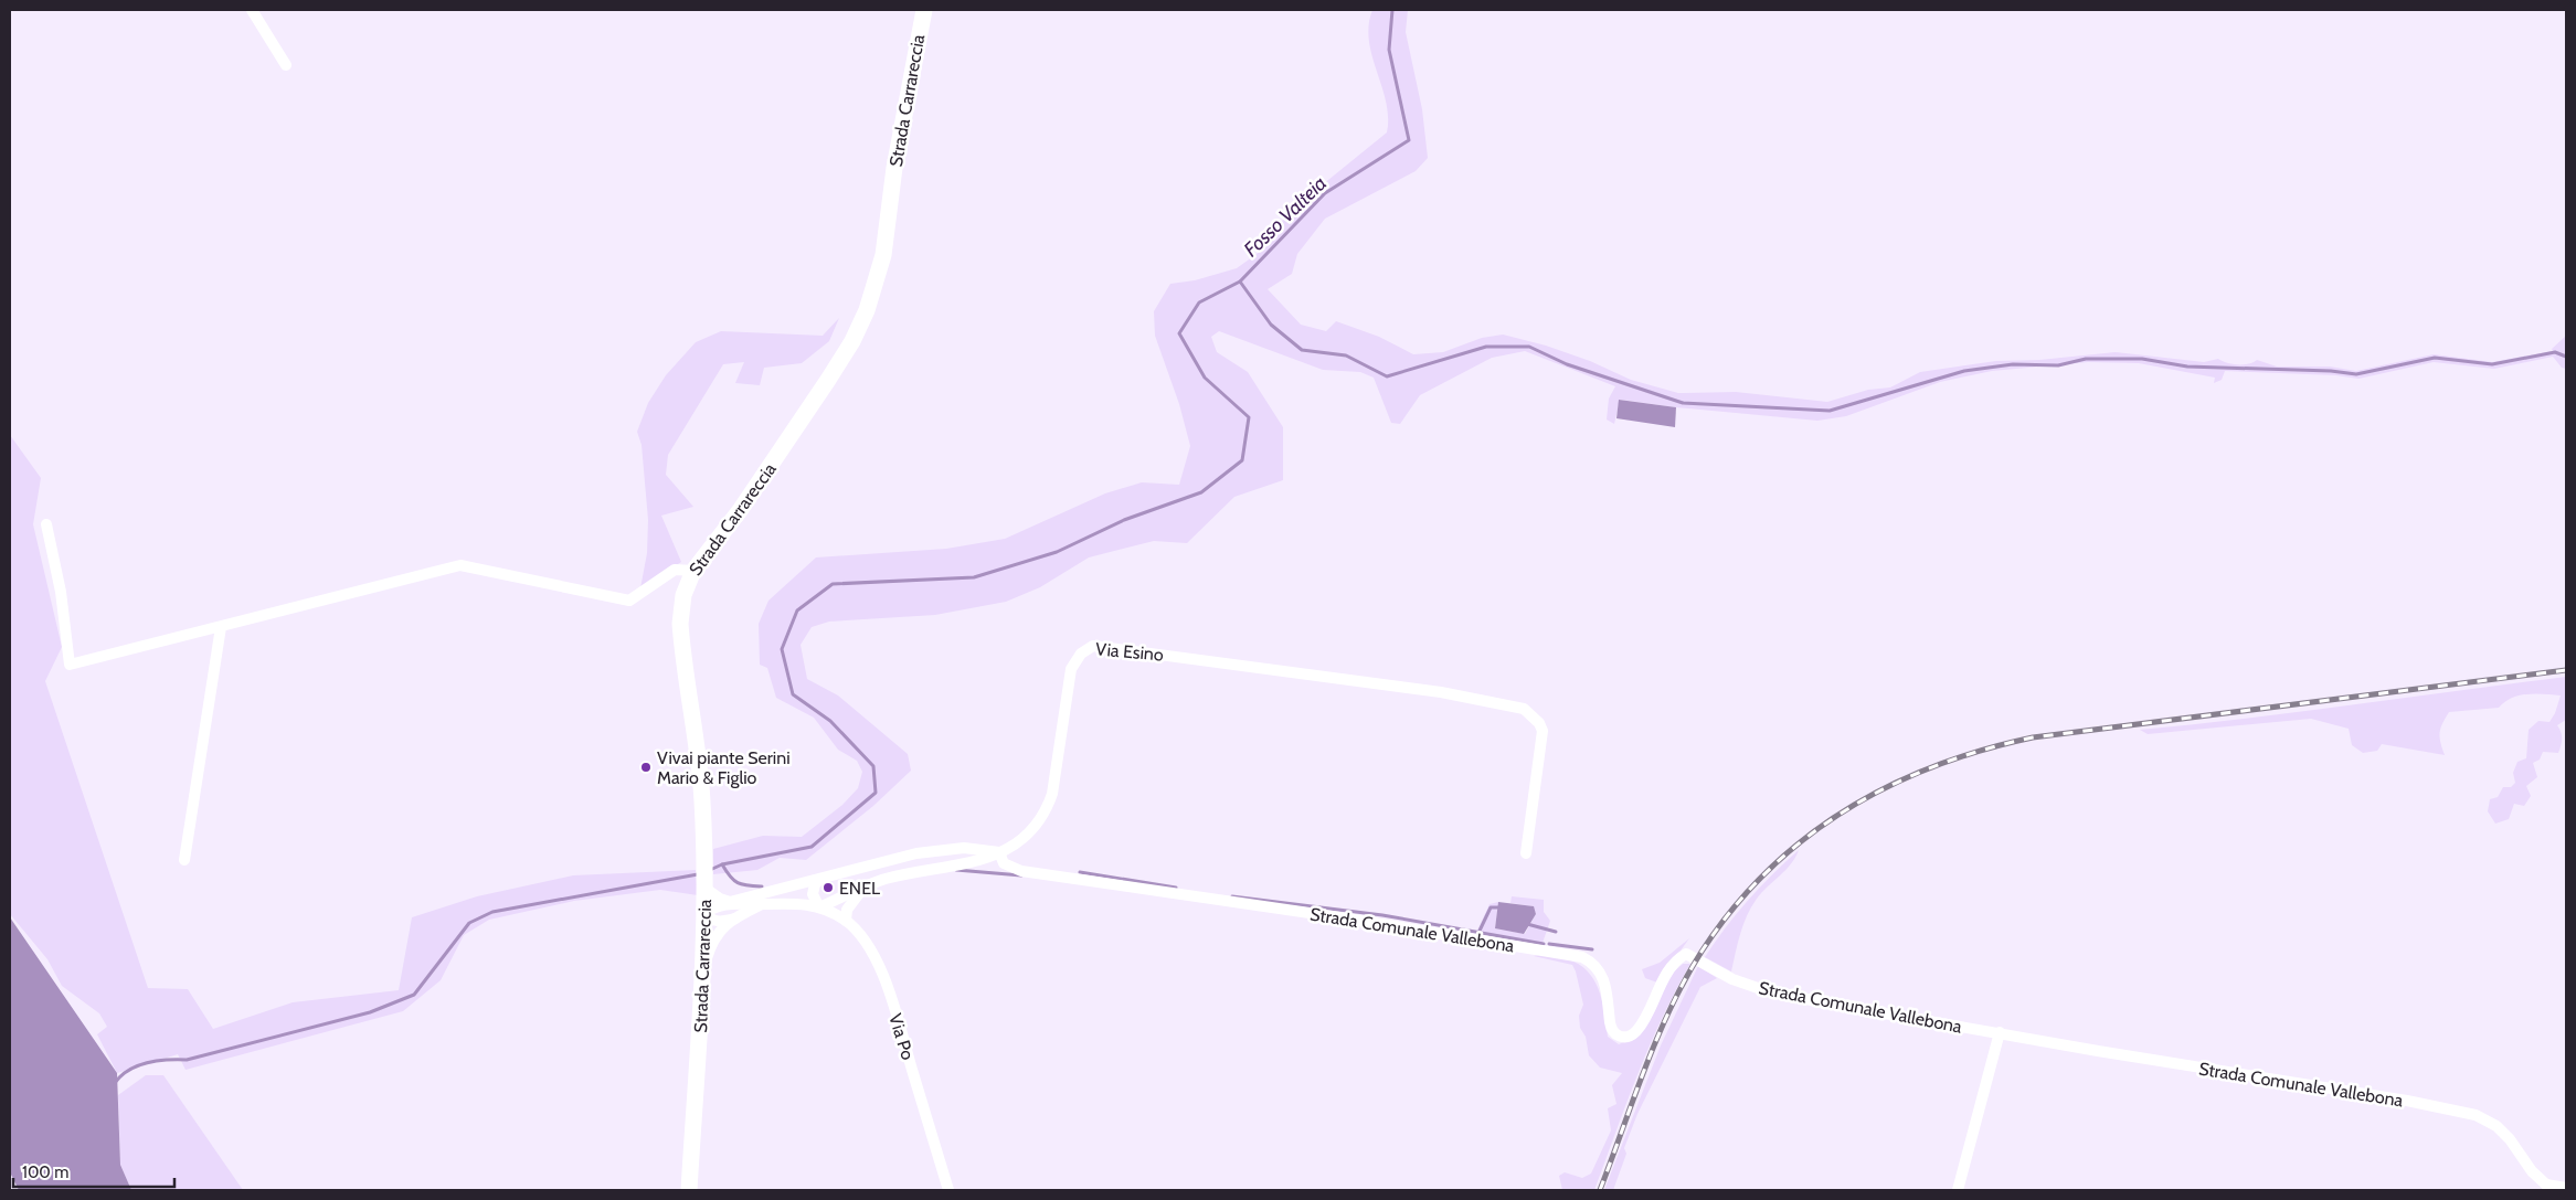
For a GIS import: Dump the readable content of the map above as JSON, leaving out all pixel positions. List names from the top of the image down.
{
  "streets": {
    "main road": ["Strada Carrareccia"],
    "street": ["Via Esino", "Strada Comunale Vallebona", "Via Po"]
  },
  "crossings": [
    ["Via Esino", "Strada Comunale Vallebona"],
    ["Via Esino", "Via Po"]
  ],
  "water": ["Fosso Valteia"],
  "places": ["Vivai piante Serini Mario & Figlio", "ENEL"],
  "scale_bar": "100 m"
}
